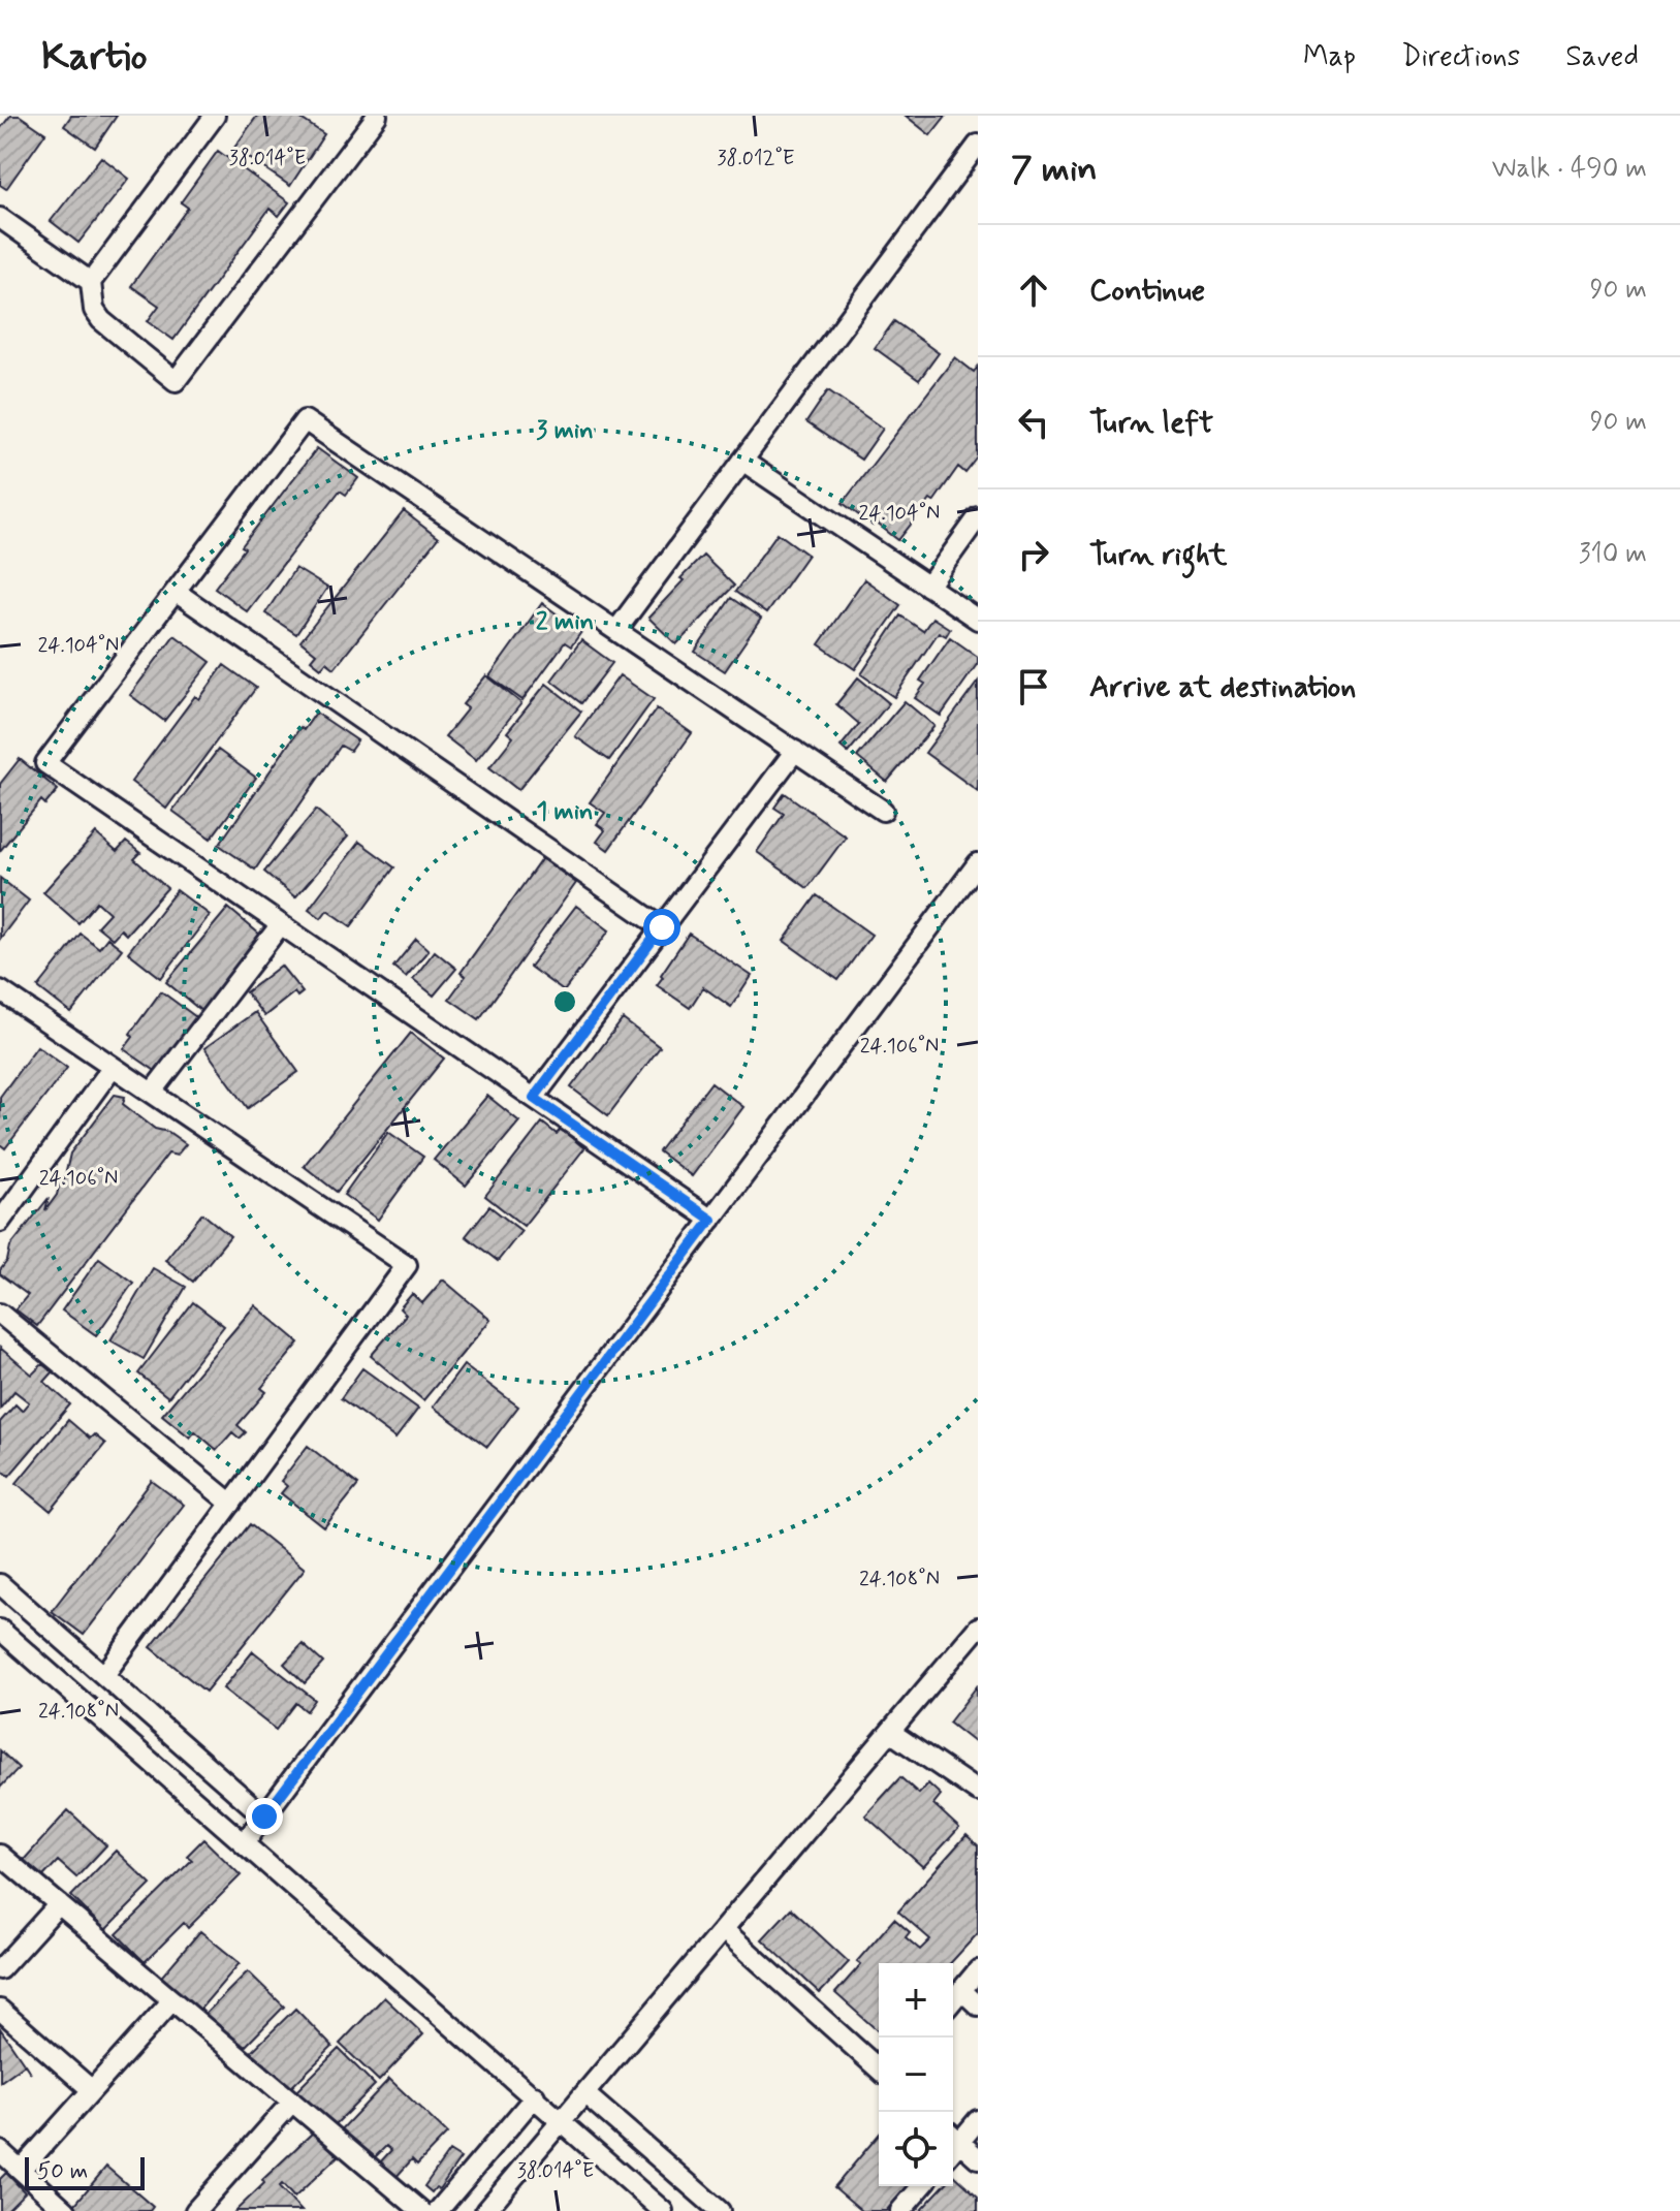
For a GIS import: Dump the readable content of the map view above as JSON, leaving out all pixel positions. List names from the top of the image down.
{
  "scale_bar": "50 m",
  "page": {
    "header": "Kartio",
    "nav": ["Map", "Directions", "Saved"],
    "heading": ["7 min", "Walk · 490 m"],
    "list": [
      ["Continue", "90 m"],
      ["Turn left", "90 m"],
      ["Turn right", "310 m"],
      "Arrive at destination"
    ],
    "map_buttons": ["+", "−"],
    "scale": "50 m"
  },
  "coordinates": [
    "38.014°E",
    "38.012°E",
    "24.104°N",
    "24.106°N",
    "24.108°N"
  ],
  "rings": ["3 min", "2 min", "1 min"]
}
